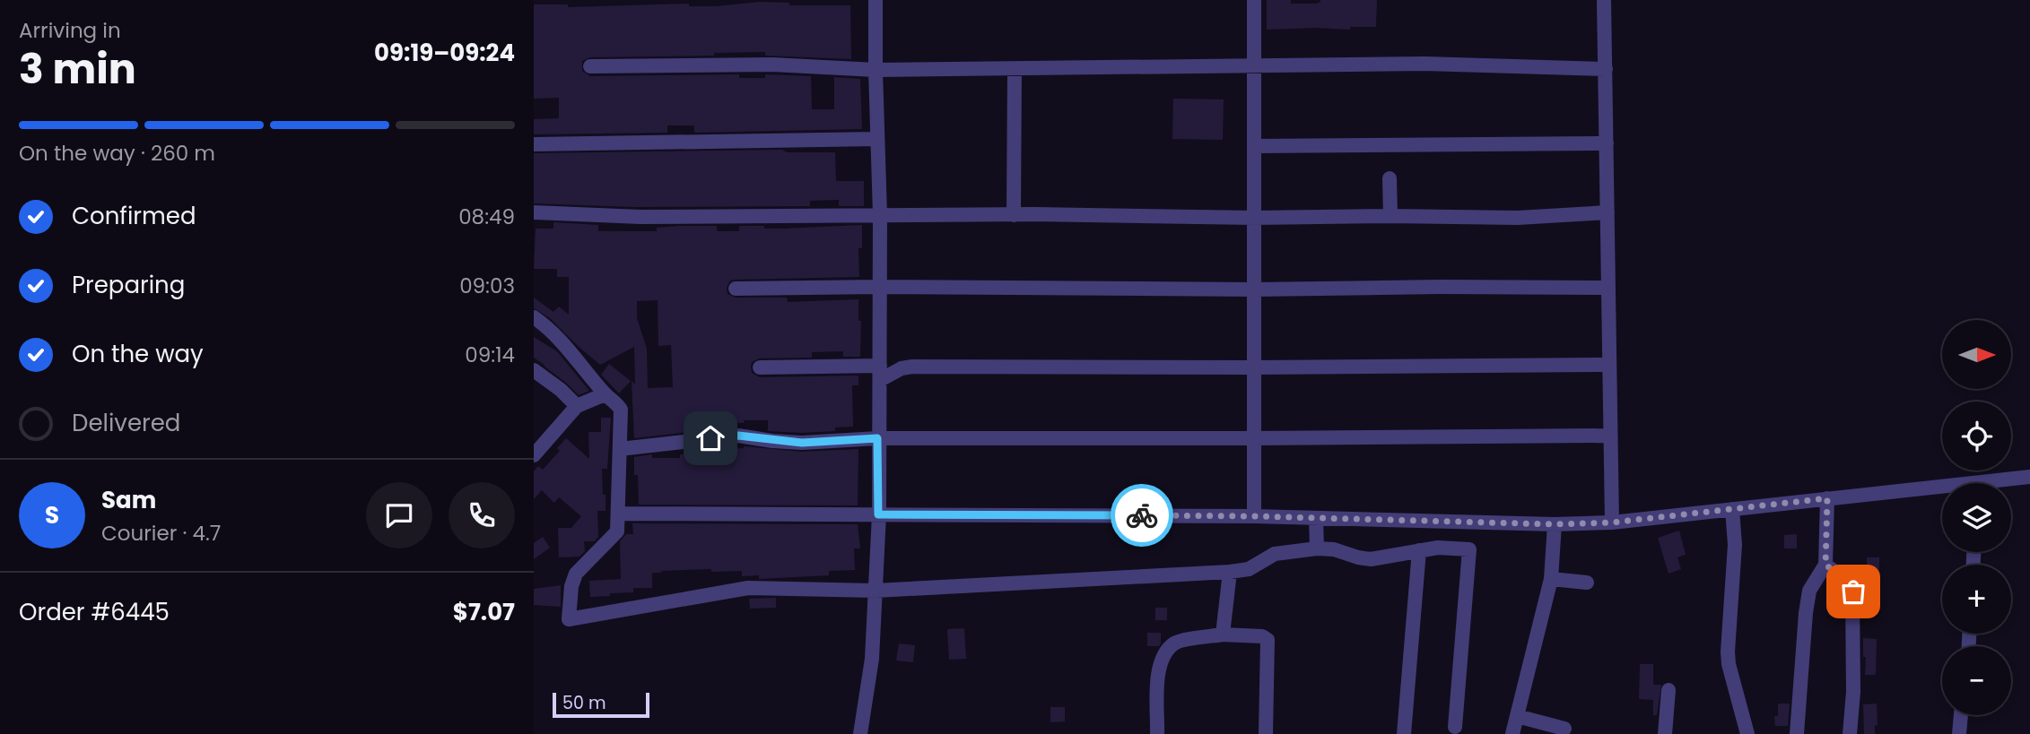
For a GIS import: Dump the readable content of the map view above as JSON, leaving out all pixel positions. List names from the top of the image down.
{
  "scale_bar": "50 m",
  "north": "right",
  "page": {
    "heading": ["3 min", "Arriving in", "09:19–09:24"],
    "panel": [
      "Sam",
      "Courier · 4.7",
      "Order #6445",
      "$7.07"
    ],
    "bar": "On the way · 260 m",
    "list": [
      ["Confirmed", "08:49"],
      ["Preparing", "09:03"],
      ["On the way", "09:14"],
      "Delivered"
    ],
    "map_buttons": ["+", "−"],
    "round": "S",
    "scale": "50 m"
  }
}
